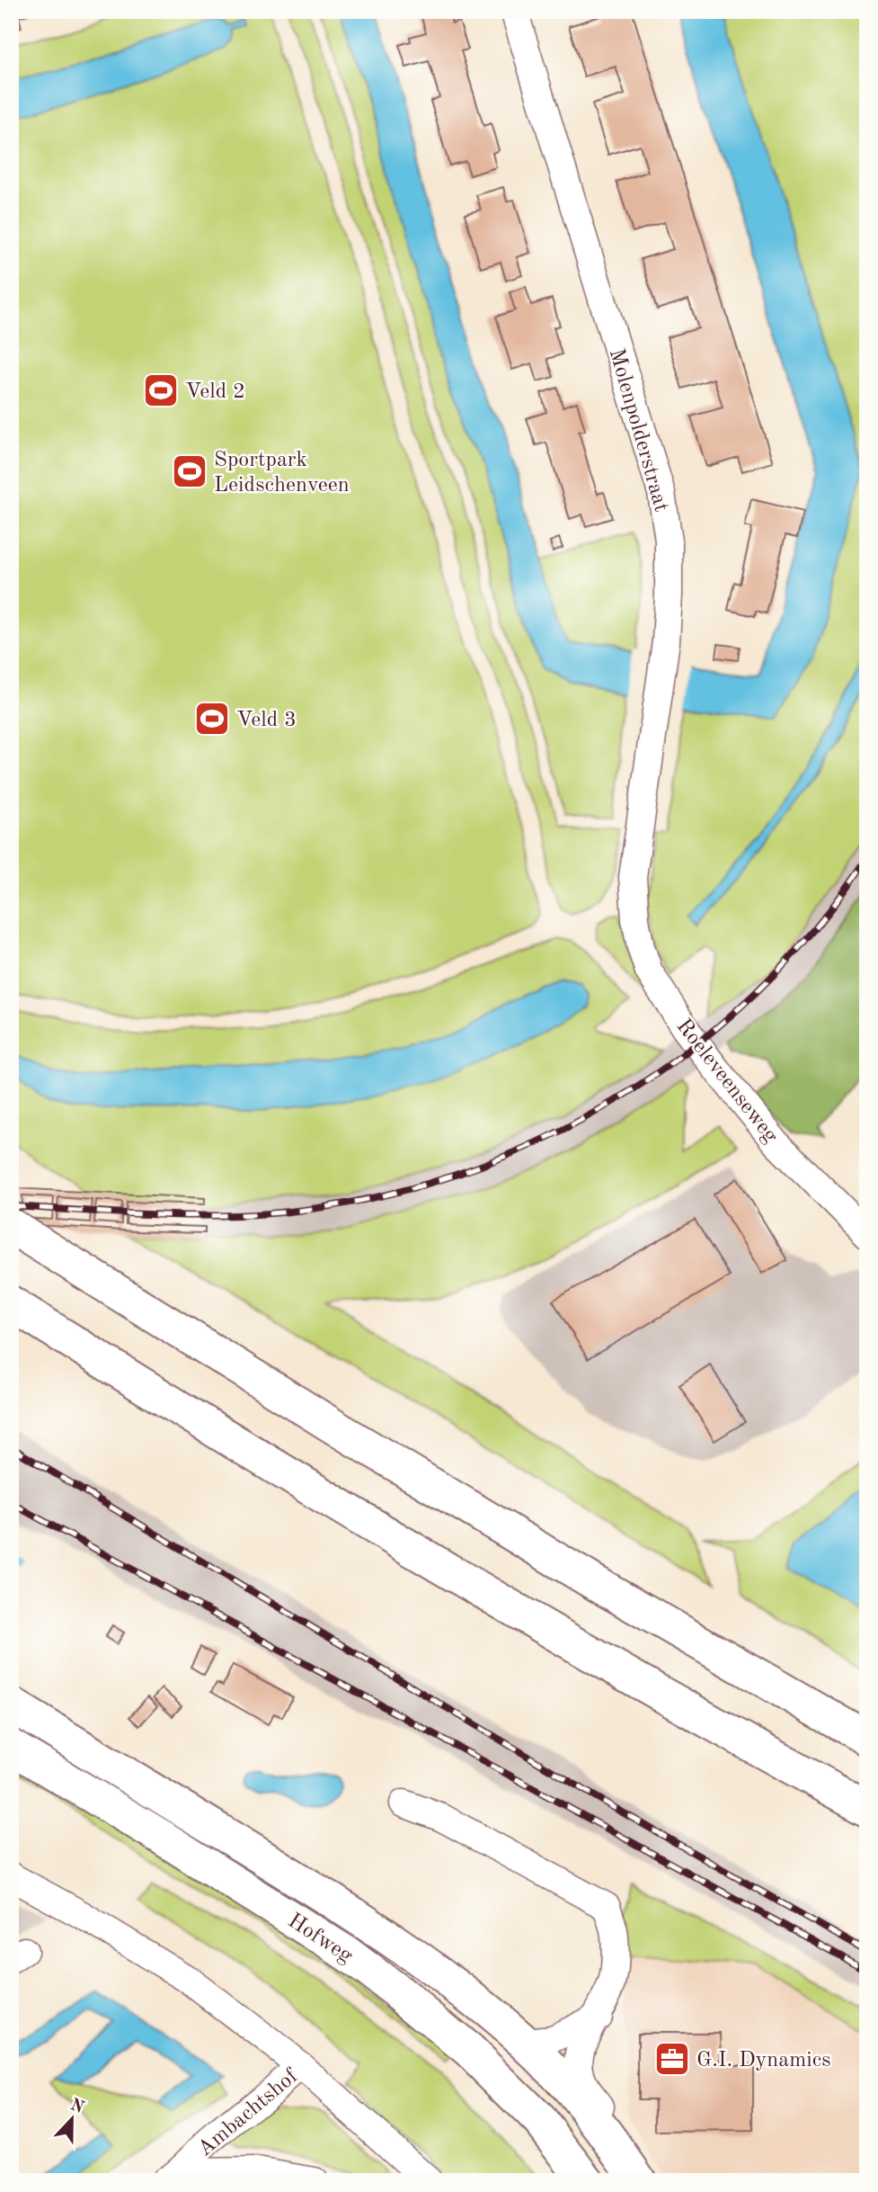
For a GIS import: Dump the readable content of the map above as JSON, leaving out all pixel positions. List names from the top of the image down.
{
  "streets": {
    "main road": ["Hofweg"],
    "street": ["Molenpolderstraat", "Roeleveenseweg", "Ambachtshof"]
  },
  "crossings": [
    ["Molenpolderstraat", "Roeleveenseweg"]
  ],
  "places": {
    "sports": ["Veld 2", "Sportpark Leidschenveen", "Veld 3"],
    "office": ["G.I. Dynamics"]
  },
  "north": "top"
}
